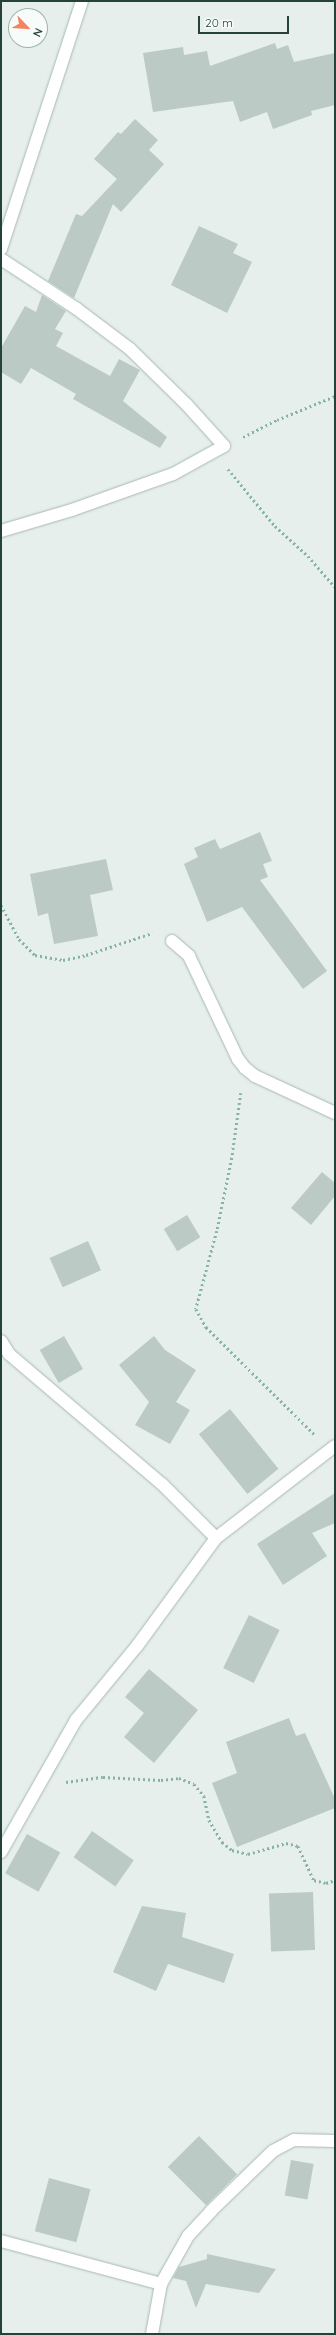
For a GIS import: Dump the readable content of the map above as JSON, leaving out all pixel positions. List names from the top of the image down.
{
  "scale_bar": "20 m",
  "north": "bottom right"
}
